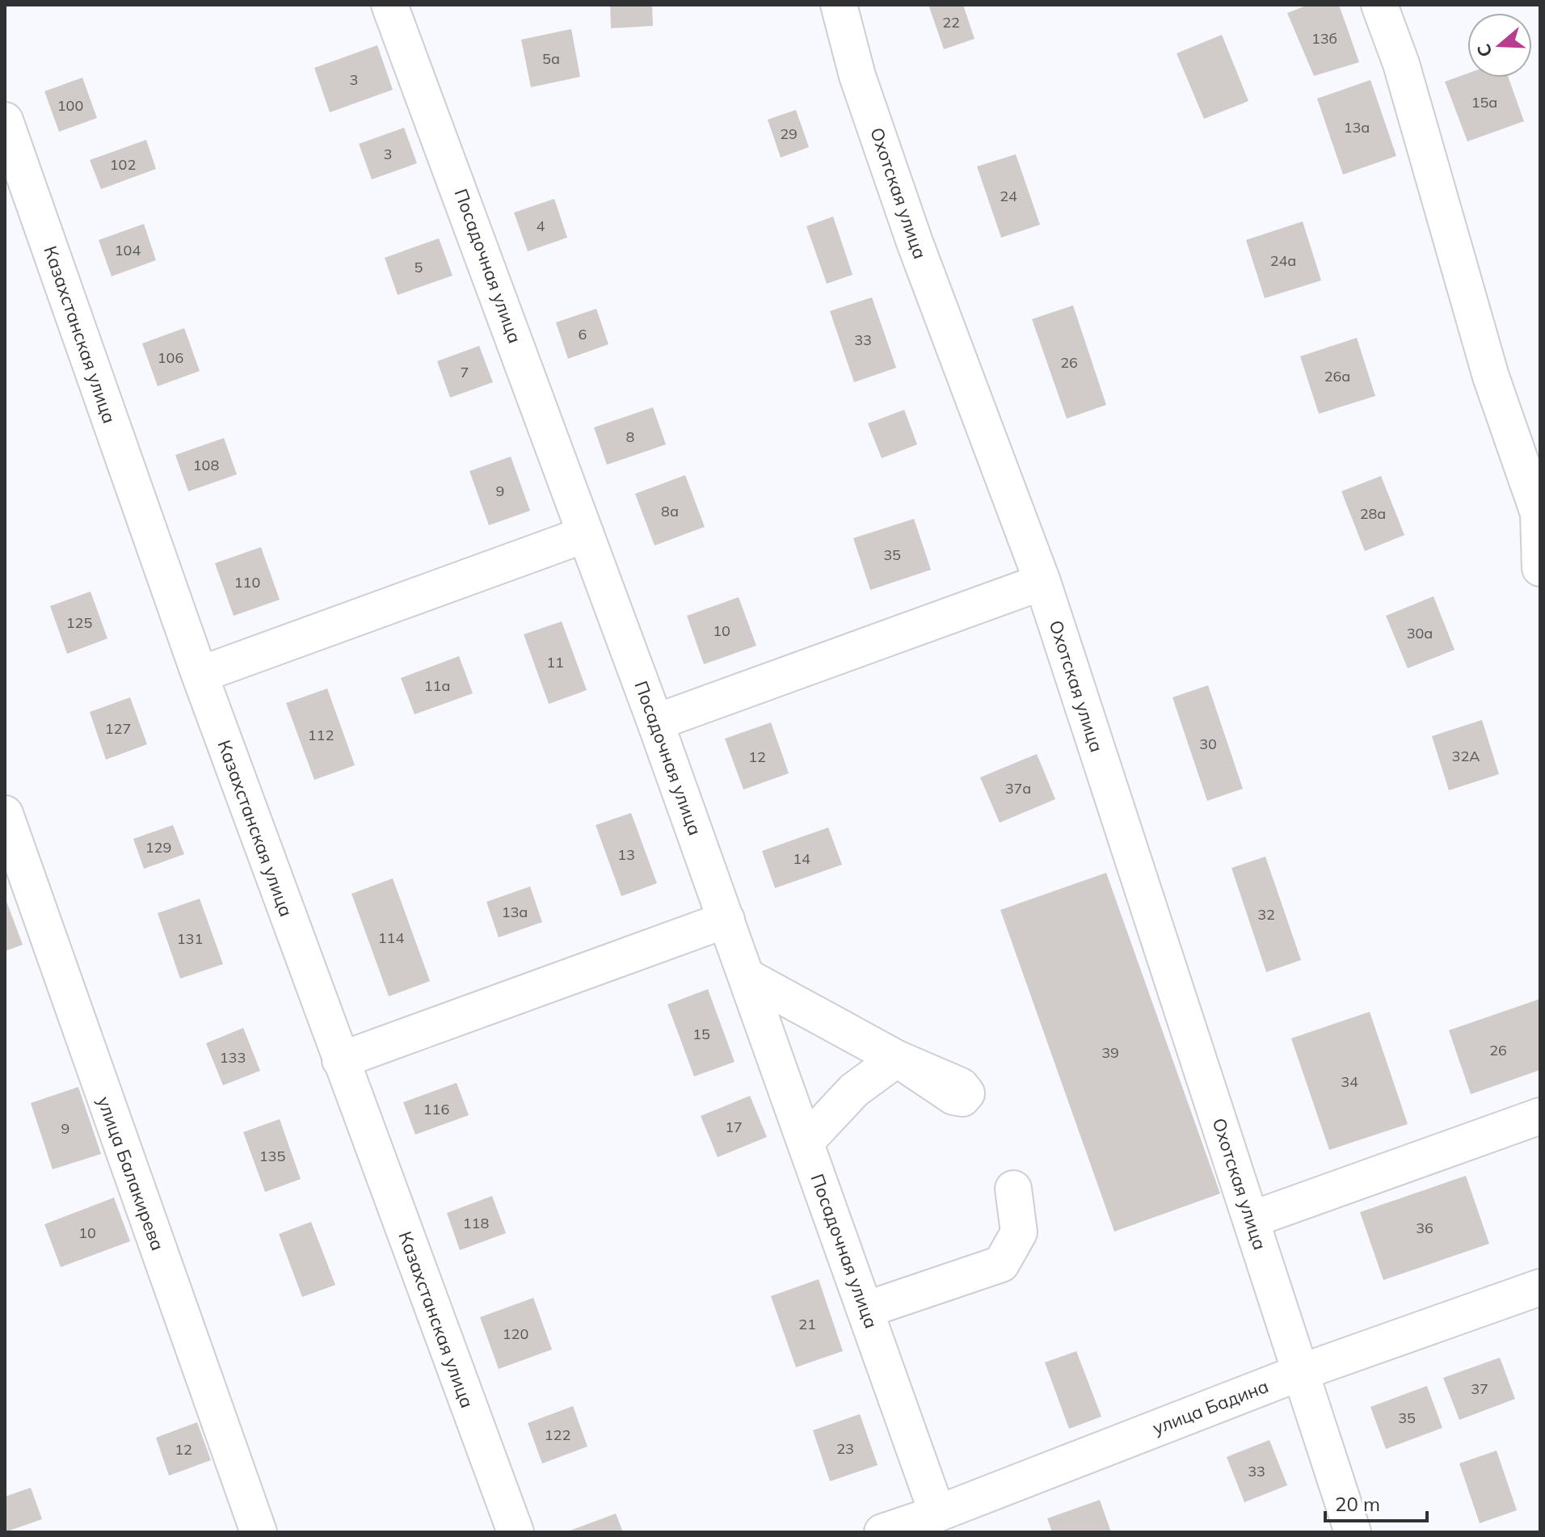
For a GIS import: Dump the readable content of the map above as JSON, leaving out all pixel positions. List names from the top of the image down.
{
  "streets": {
    "street": [
      "Охотская улица",
      "Посадочная улица",
      "Казахстанская улица",
      "улица Балакирева",
      "улица Бадина"
    ]
  },
  "crossings": [
    ["Охотская улица", "улица Бадина"],
    ["Посадочная улица", "улица Бадина"]
  ],
  "house_numbers": [
    "22",
    "13б",
    "5а",
    "3",
    "15а",
    "100",
    "13а",
    "29",
    "3",
    "102",
    "24",
    "4",
    "104",
    "24а",
    "5",
    "6",
    "33",
    "106",
    "26",
    "7",
    "26а",
    "8",
    "108",
    "9",
    "8а",
    "28а",
    "35",
    "110",
    "125",
    "10",
    "30а",
    "11",
    "11a",
    "127",
    "112",
    "30",
    "32А",
    "12",
    "37а",
    "129",
    "13",
    "14",
    "13а",
    "32",
    "114",
    "131",
    "15",
    "26",
    "39",
    "133",
    "34",
    "116",
    "17",
    "9",
    "135",
    "118",
    "36",
    "10",
    "21",
    "120",
    "37",
    "35",
    "122",
    "23",
    "12",
    "33"
  ],
  "scale_bar": "20 m",
  "north": "left"
}
